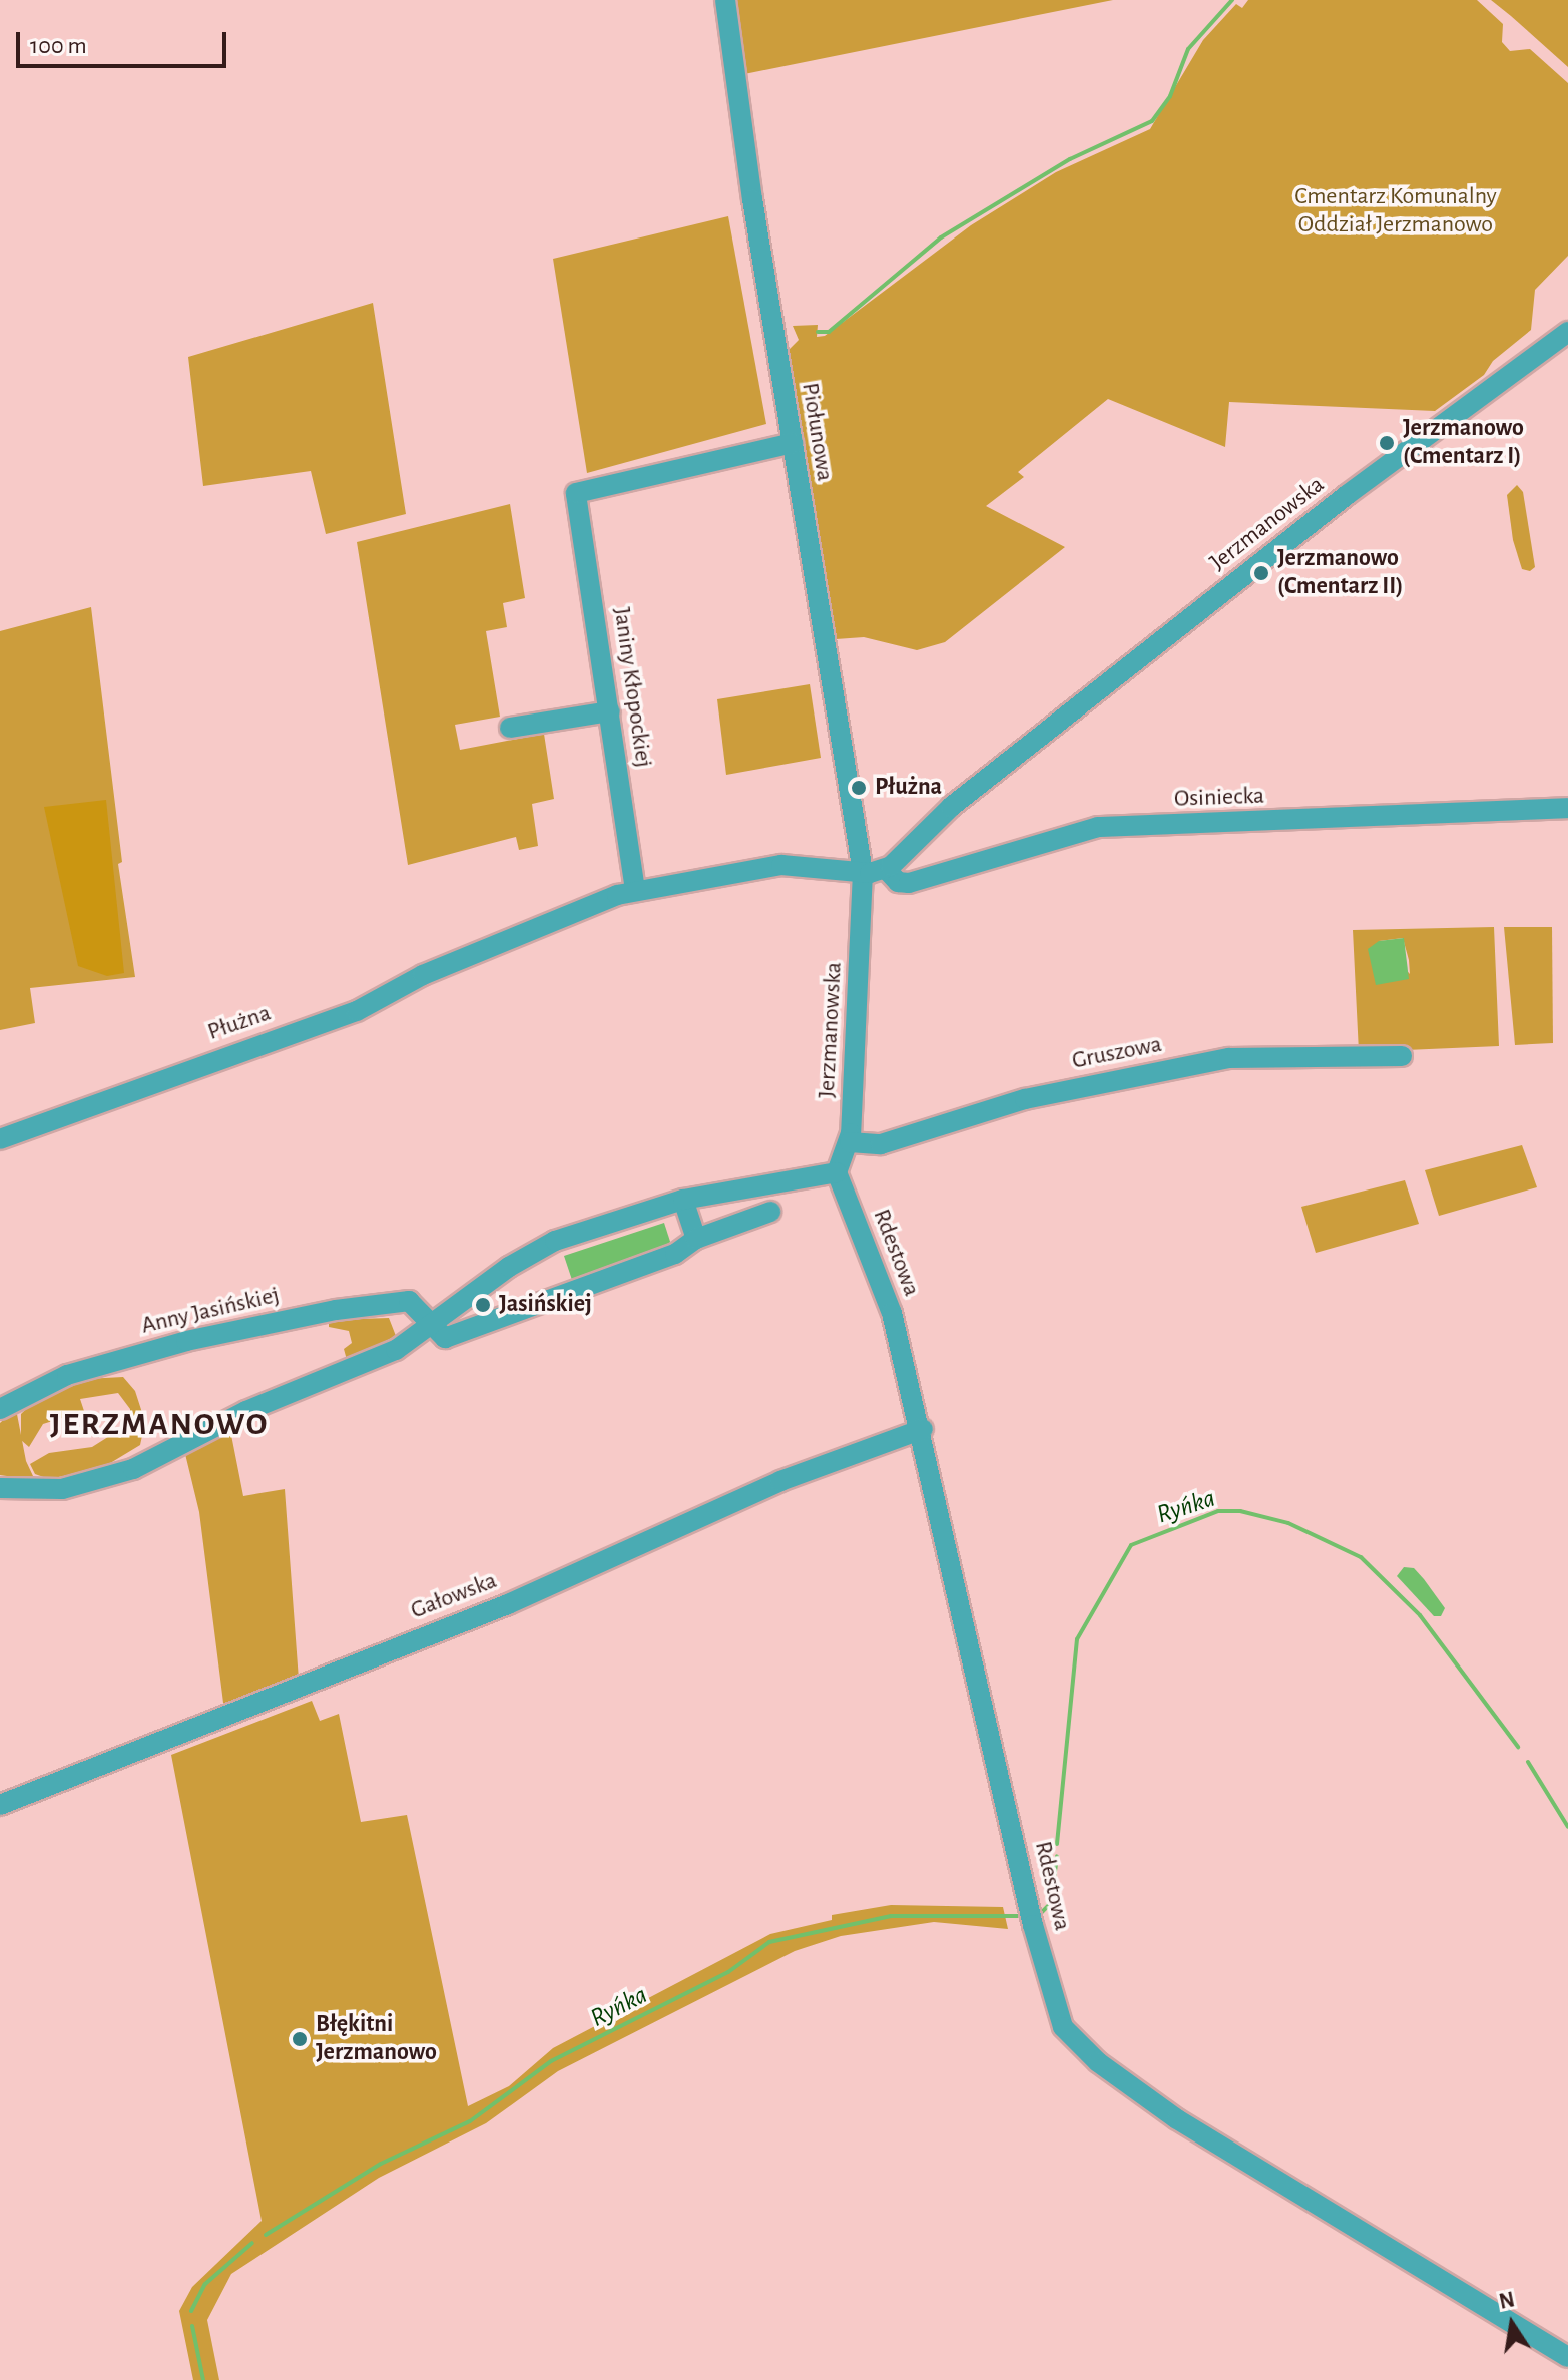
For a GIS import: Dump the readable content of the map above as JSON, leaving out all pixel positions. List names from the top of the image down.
{
  "streets": {
    "street": [
      "Piołunowa",
      "Jerzmanowska",
      "Janiny Kłopockiej",
      "Osiniecka",
      "Płużna",
      "Gruszowa",
      "Rdestowa",
      "Anny Jasińskiej",
      "Gałowska"
    ]
  },
  "crossings": [
    ["Piołunowa", "Jerzmanowska"],
    ["Piołunowa", "Janiny Kłopockiej"],
    ["Piołunowa", "Płużna"],
    ["Jerzmanowska", "Osiniecka"],
    ["Jerzmanowska", "Płużna"],
    ["Jerzmanowska", "Gruszowa"],
    ["Jerzmanowska", "Rdestowa"],
    ["Janiny Kłopockiej", "Płużna"],
    ["Rdestowa", "Gałowska"]
  ],
  "districts": ["JERZMANOWO"],
  "water": ["Ryńka"],
  "parks": ["Cmentarz Komunalny Oddział Jerzmanowo"],
  "places": [
    "Jerzmanowo (Cmentarz I)",
    "Jerzmanowo (Cmentarz II)",
    "Płużna",
    "Jasińskiej",
    "Błękitni Jerzmanowo"
  ],
  "scale_bar": "100 m",
  "north": "top"
}
